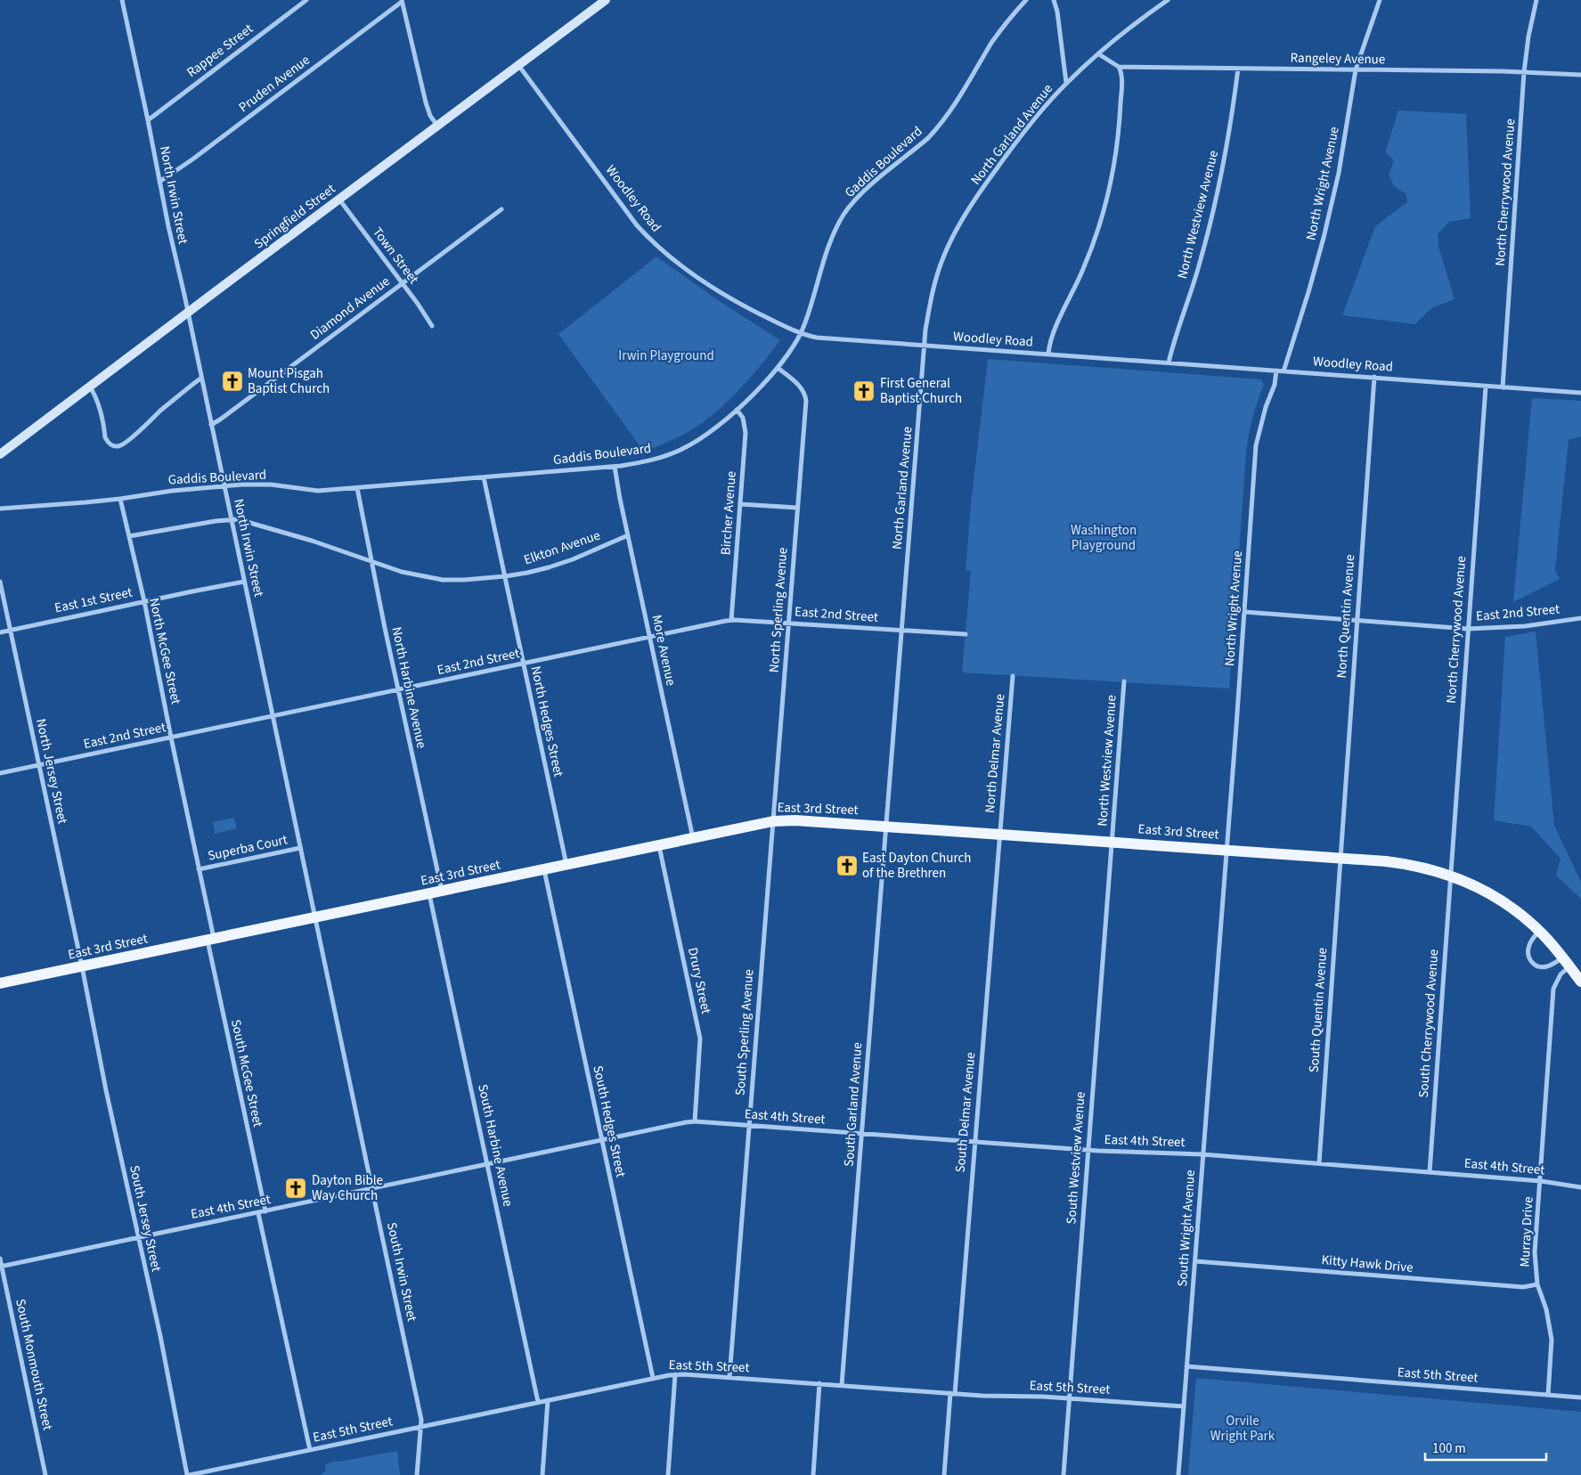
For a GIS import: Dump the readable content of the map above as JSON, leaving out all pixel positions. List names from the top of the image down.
{
  "streets": {
    "main road": ["Springfield Street", "East 3rd Street"],
    "street": [
      "Rappee Street",
      "Rangeley Avenue",
      "Pruden Avenue",
      "North Garland Avenue",
      "Gaddis Boulevard",
      "North Wright Avenue",
      "North Cherrywood Avenue",
      "North Irwin Street",
      "Woodley Road",
      "North Westview Avenue",
      "Town Street",
      "Diamond Avenue",
      "Bircher Avenue",
      "Elkton Avenue",
      "East 1st Street",
      "North Sperling Avenue",
      "East 2nd Street",
      "North Quentin Avenue",
      "More Avenue",
      "North McGee Street",
      "North Harbine Avenue",
      "North Hedges Street",
      "North Delmar Avenue",
      "North Jersey Street",
      "Superba Court",
      "Drury Street",
      "South Quentin Avenue",
      "South Cherrywood Avenue",
      "South Sperling Avenue",
      "South McGee Street",
      "South Garland Avenue",
      "South Delmar Avenue",
      "East 4th Street",
      "South Hedges Street",
      "South Harbine Avenue",
      "South Westview Avenue",
      "South Jersey Street",
      "South Wright Avenue",
      "Murray Drive",
      "Kitty Hawk Drive",
      "South Irwin Street",
      "South Monmouth Street",
      "East 5th Street"
    ]
  },
  "crossings": [
    ["Rappee Street", "North Irwin Street"],
    ["Rangeley Avenue", "North Wright Avenue"],
    ["Rangeley Avenue", "North Cherrywood Avenue"],
    ["Rangeley Avenue", "North Westview Avenue"],
    ["Pruden Avenue", "North Irwin Street"],
    ["North Garland Avenue", "Woodley Road"],
    ["North Garland Avenue", "East 2nd Street"],
    ["North Garland Avenue", "East 3rd Street"],
    ["North Garland Avenue", "South Garland Avenue"],
    ["Gaddis Boulevard", "North Irwin Street"],
    ["Gaddis Boulevard", "Woodley Road"],
    ["Gaddis Boulevard", "Bircher Avenue"],
    ["Gaddis Boulevard", "North Sperling Avenue"],
    ["Gaddis Boulevard", "More Avenue"],
    ["Gaddis Boulevard", "North McGee Street"],
    ["Gaddis Boulevard", "North Harbine Avenue"],
    ["Gaddis Boulevard", "North Hedges Street"],
    ["North Wright Avenue", "Woodley Road"],
    ["North Wright Avenue", "East 2nd Street"],
    ["North Wright Avenue", "East 3rd Street"],
    ["North Wright Avenue", "South Wright Avenue"],
    ["North Cherrywood Avenue", "Woodley Road"],
    ["North Cherrywood Avenue", "East 2nd Street"],
    ["North Cherrywood Avenue", "East 3rd Street"],
    ["North Cherrywood Avenue", "South Cherrywood Avenue"],
    ["North Irwin Street", "Springfield Street"],
    ["North Irwin Street", "Diamond Avenue"],
    ["North Irwin Street", "East 1st Street"],
    ["North Irwin Street", "East 2nd Street"],
    ["North Irwin Street", "East 3rd Street"],
    ["North Irwin Street", "Superba Court"],
    ["North Irwin Street", "South Irwin Street"],
    ["Woodley Road", "North Westview Avenue"],
    ["Woodley Road", "Springfield Street"],
    ["Woodley Road", "North Quentin Avenue"],
    ["North Westview Avenue", "East 3rd Street"],
    ["North Westview Avenue", "South Westview Avenue"],
    ["Springfield Street", "Town Street"],
    ["Town Street", "Diamond Avenue"],
    ["Bircher Avenue", "East 2nd Street"],
    ["Elkton Avenue", "More Avenue"],
    ["Elkton Avenue", "North Harbine Avenue"],
    ["Elkton Avenue", "North Hedges Street"],
    ["East 1st Street", "North McGee Street"],
    ["East 1st Street", "North Jersey Street"],
    ["North Sperling Avenue", "East 2nd Street"],
    ["North Sperling Avenue", "East 3rd Street"],
    ["North Sperling Avenue", "South Sperling Avenue"],
    ["East 2nd Street", "North Quentin Avenue"],
    ["East 2nd Street", "More Avenue"],
    ["East 2nd Street", "North McGee Street"],
    ["East 2nd Street", "North Harbine Avenue"],
    ["East 2nd Street", "North Hedges Street"],
    ["East 2nd Street", "North Jersey Street"],
    ["North Quentin Avenue", "East 3rd Street"],
    ["North Quentin Avenue", "South Quentin Avenue"],
    ["More Avenue", "East 3rd Street"],
    ["North McGee Street", "East 3rd Street"],
    ["North McGee Street", "Superba Court"],
    ["North McGee Street", "South McGee Street"],
    ["North Harbine Avenue", "East 3rd Street"],
    ["North Hedges Street", "East 3rd Street"],
    ["North Delmar Avenue", "East 3rd Street"],
    ["North Delmar Avenue", "South Delmar Avenue"],
    ["North Jersey Street", "East 3rd Street"],
    ["North Jersey Street", "South Jersey Street"],
    ["East 3rd Street", "Drury Street"],
    ["East 3rd Street", "South Quentin Avenue"],
    ["East 3rd Street", "South Cherrywood Avenue"],
    ["East 3rd Street", "South Sperling Avenue"],
    ["East 3rd Street", "South McGee Street"],
    ["East 3rd Street", "South Garland Avenue"],
    ["East 3rd Street", "South Delmar Avenue"],
    ["East 3rd Street", "South Hedges Street"],
    ["East 3rd Street", "South Harbine Avenue"],
    ["East 3rd Street", "South Westview Avenue"],
    ["East 3rd Street", "South Jersey Street"],
    ["East 3rd Street", "South Wright Avenue"],
    ["East 3rd Street", "Murray Drive"],
    ["East 3rd Street", "South Irwin Street"],
    ["Drury Street", "East 4th Street"],
    ["South Quentin Avenue", "East 4th Street"],
    ["South Cherrywood Avenue", "East 4th Street"],
    ["South Sperling Avenue", "East 4th Street"],
    ["South Sperling Avenue", "East 5th Street"],
    ["South McGee Street", "East 4th Street"],
    ["South Garland Avenue", "East 4th Street"],
    ["South Garland Avenue", "East 5th Street"],
    ["South Delmar Avenue", "East 4th Street"],
    ["South Delmar Avenue", "East 5th Street"],
    ["East 4th Street", "South Hedges Street"],
    ["East 4th Street", "South Harbine Avenue"],
    ["East 4th Street", "South Westview Avenue"],
    ["East 4th Street", "South Jersey Street"],
    ["East 4th Street", "South Wright Avenue"],
    ["East 4th Street", "Murray Drive"],
    ["East 4th Street", "South Irwin Street"],
    ["East 4th Street", "South Monmouth Street"],
    ["South Hedges Street", "East 5th Street"],
    ["South Harbine Avenue", "East 5th Street"],
    ["South Westview Avenue", "East 5th Street"],
    ["South Jersey Street", "East 5th Street"],
    ["South Wright Avenue", "Kitty Hawk Drive"],
    ["South Wright Avenue", "East 5th Street"],
    ["Murray Drive", "Kitty Hawk Drive"],
    ["Murray Drive", "East 5th Street"],
    ["South Irwin Street", "East 5th Street"]
  ],
  "parks": ["Irwin Playground", "Washington Playground", "Orvile Wright Park"],
  "places": {
    "church": [
      "Mount Pisgah Baptist Church",
      "First General Baptist Church",
      "East Dayton Church of the Brethren",
      "Dayton Bible Way Church"
    ]
  },
  "scale_bar": "100 m"
}
